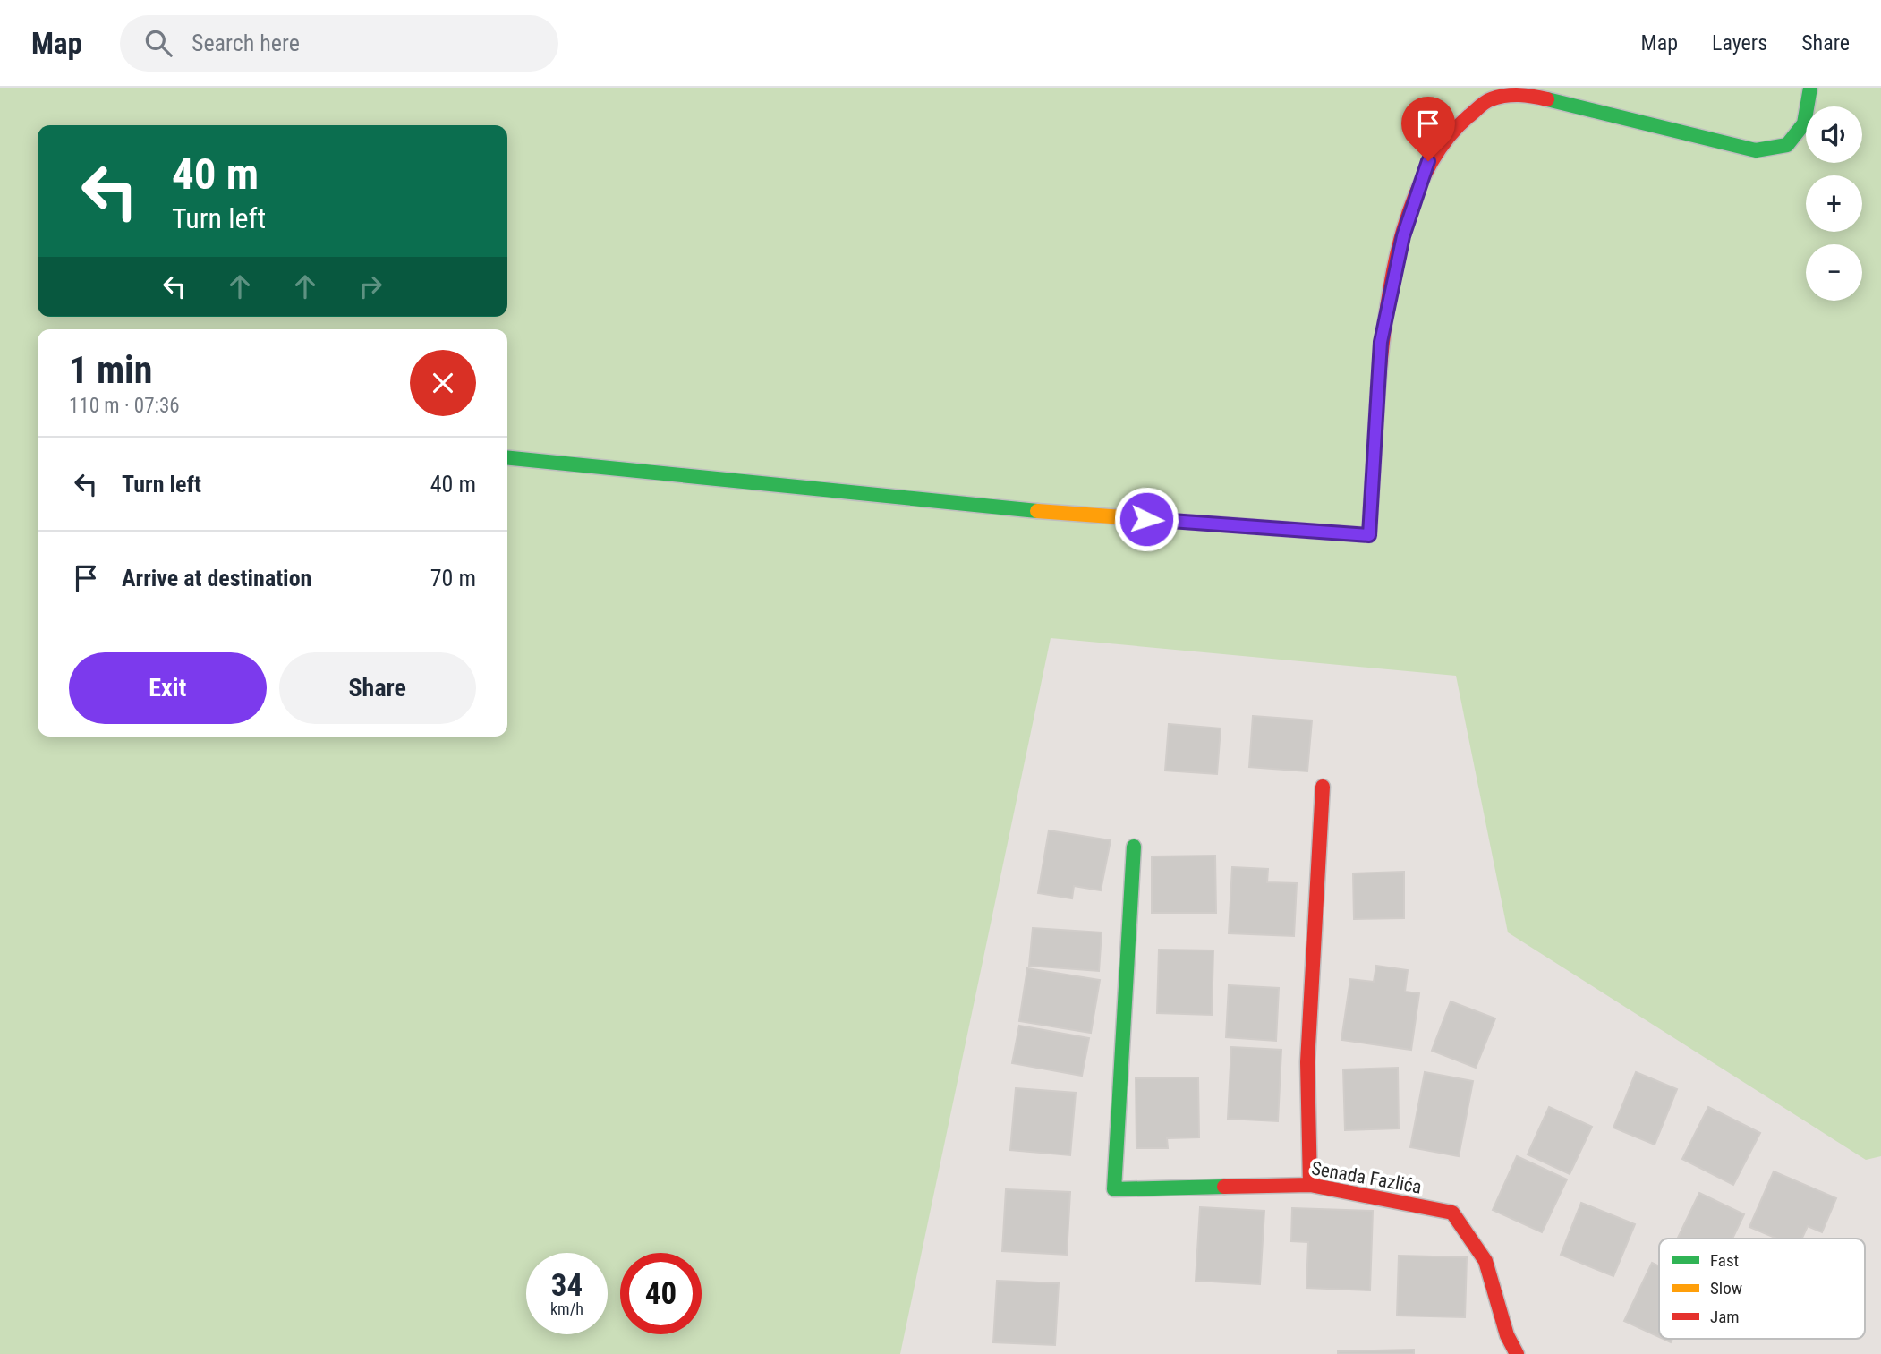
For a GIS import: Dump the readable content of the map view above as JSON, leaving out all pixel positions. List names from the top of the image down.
{
  "streets": {
    "street": ["Senada Fazlića"]
  },
  "legend": ["Fast", "Slow", "Jam"],
  "page": {
    "header": "Map",
    "search": "Search here",
    "nav": ["Map", "Layers", "Share"],
    "map_buttons": ["+", "−"],
    "turn": ["40 m", "Turn left"],
    "heading": ["1 min", "110 m · 07:36"],
    "list": [
      {
        "name": "Turn left",
        "value": "40 m"
      },
      {
        "name": "Arrive at destination",
        "value": "70 m"
      }
    ],
    "buttons": ["Exit", "Share"],
    "speed": "34 km/h",
    "limit": "40"
  }
}
